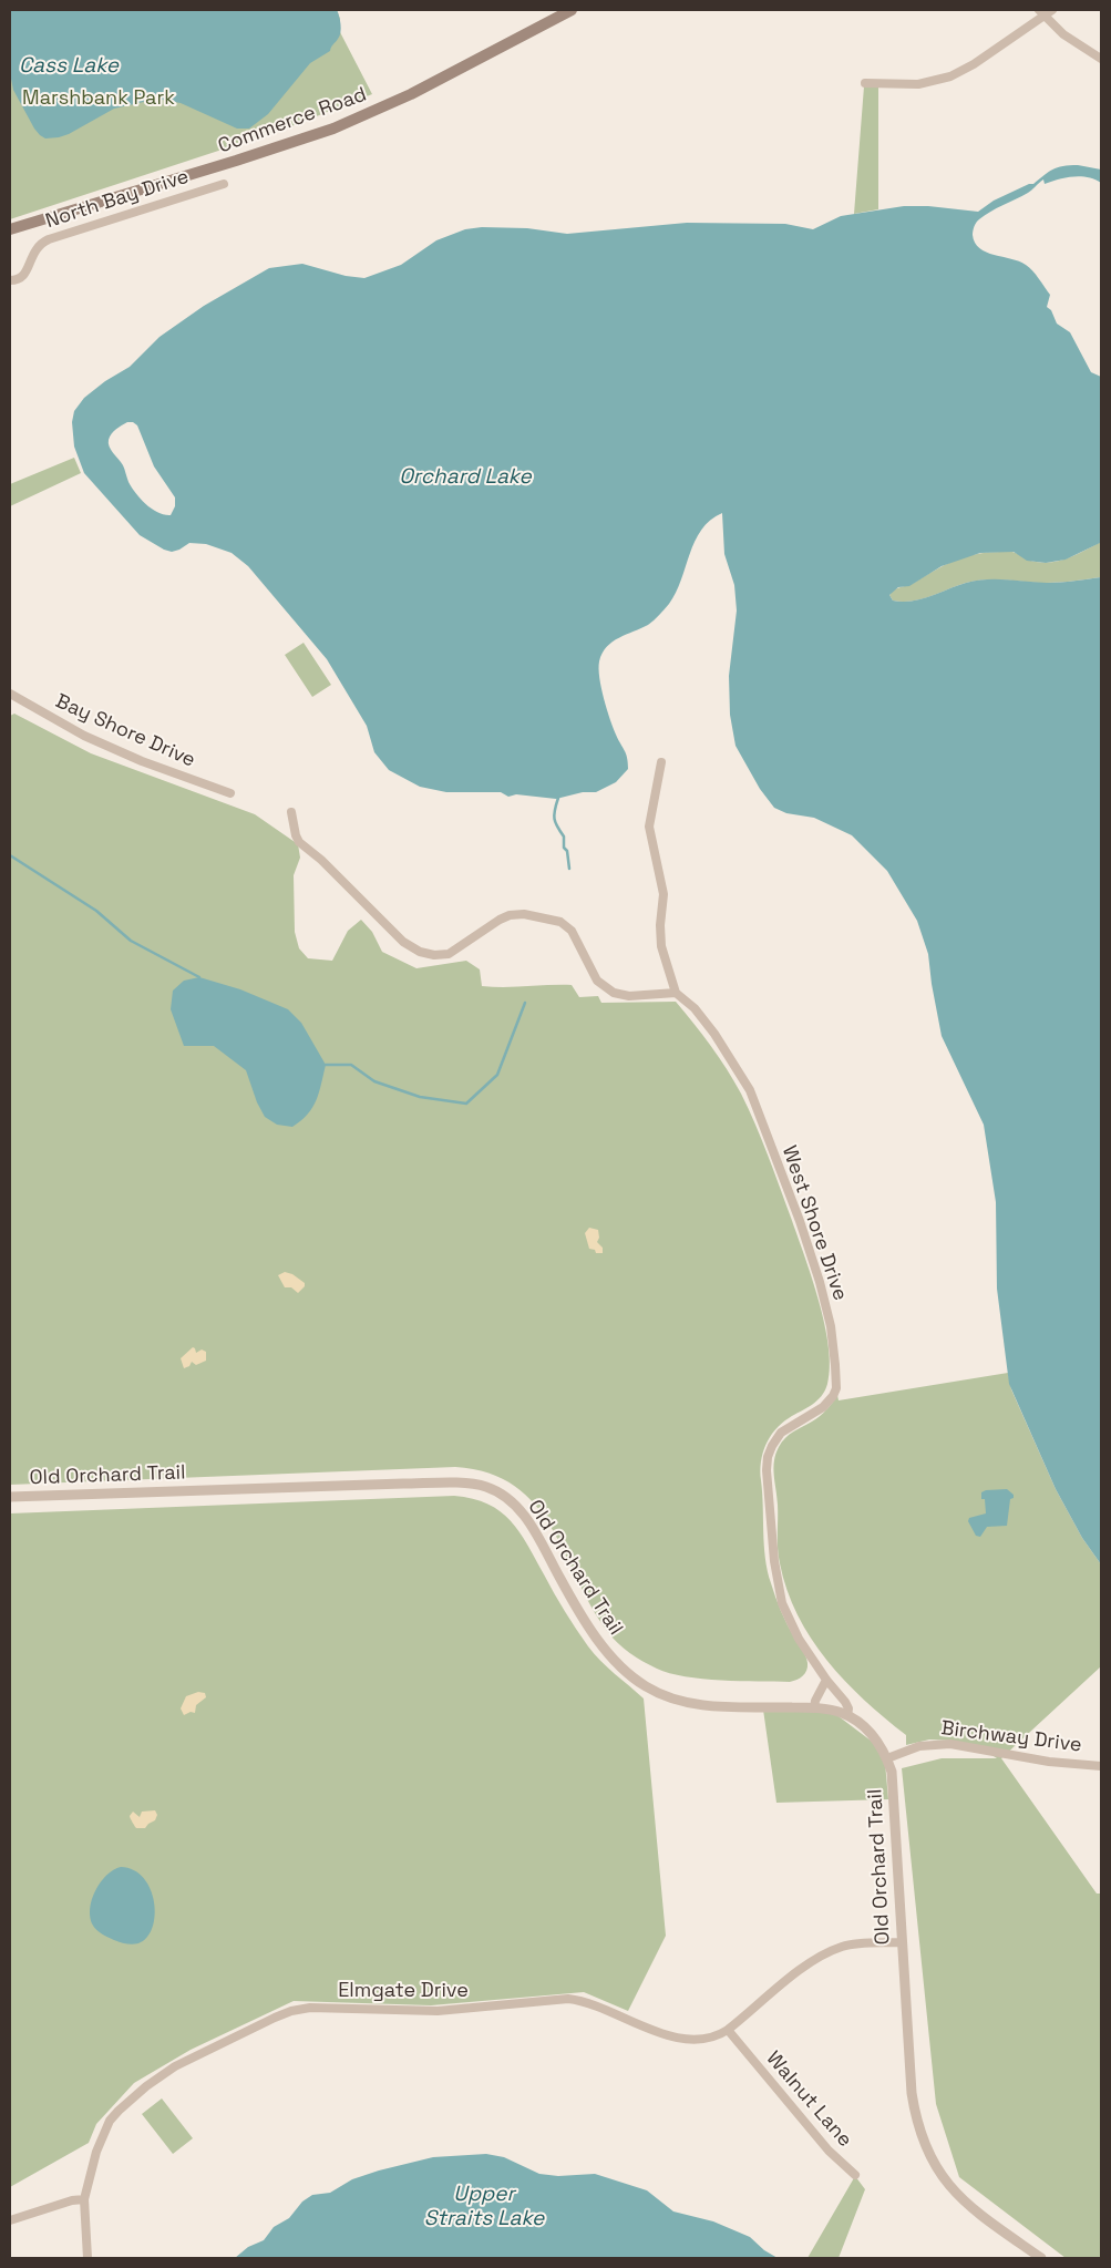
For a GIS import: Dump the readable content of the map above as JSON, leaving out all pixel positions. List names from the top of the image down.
{
  "streets": {
    "main road": ["Commerce Road"],
    "street": [
      "North Bay Drive",
      "Bay Shore Drive",
      "West Shore Drive",
      "Old Orchard Trail",
      "Birchway Drive",
      "Elmgate Drive",
      "Walnut Lane"
    ]
  },
  "crossings": [
    ["West Shore Drive", "Old Orchard Trail"],
    ["Old Orchard Trail", "Birchway Drive"],
    ["Old Orchard Trail", "Elmgate Drive"],
    ["Elmgate Drive", "Walnut Lane"]
  ],
  "water": ["Cass Lake", "Orchard Lake", "Upper Straits Lake"],
  "parks": ["Marshbank Park"]
}
